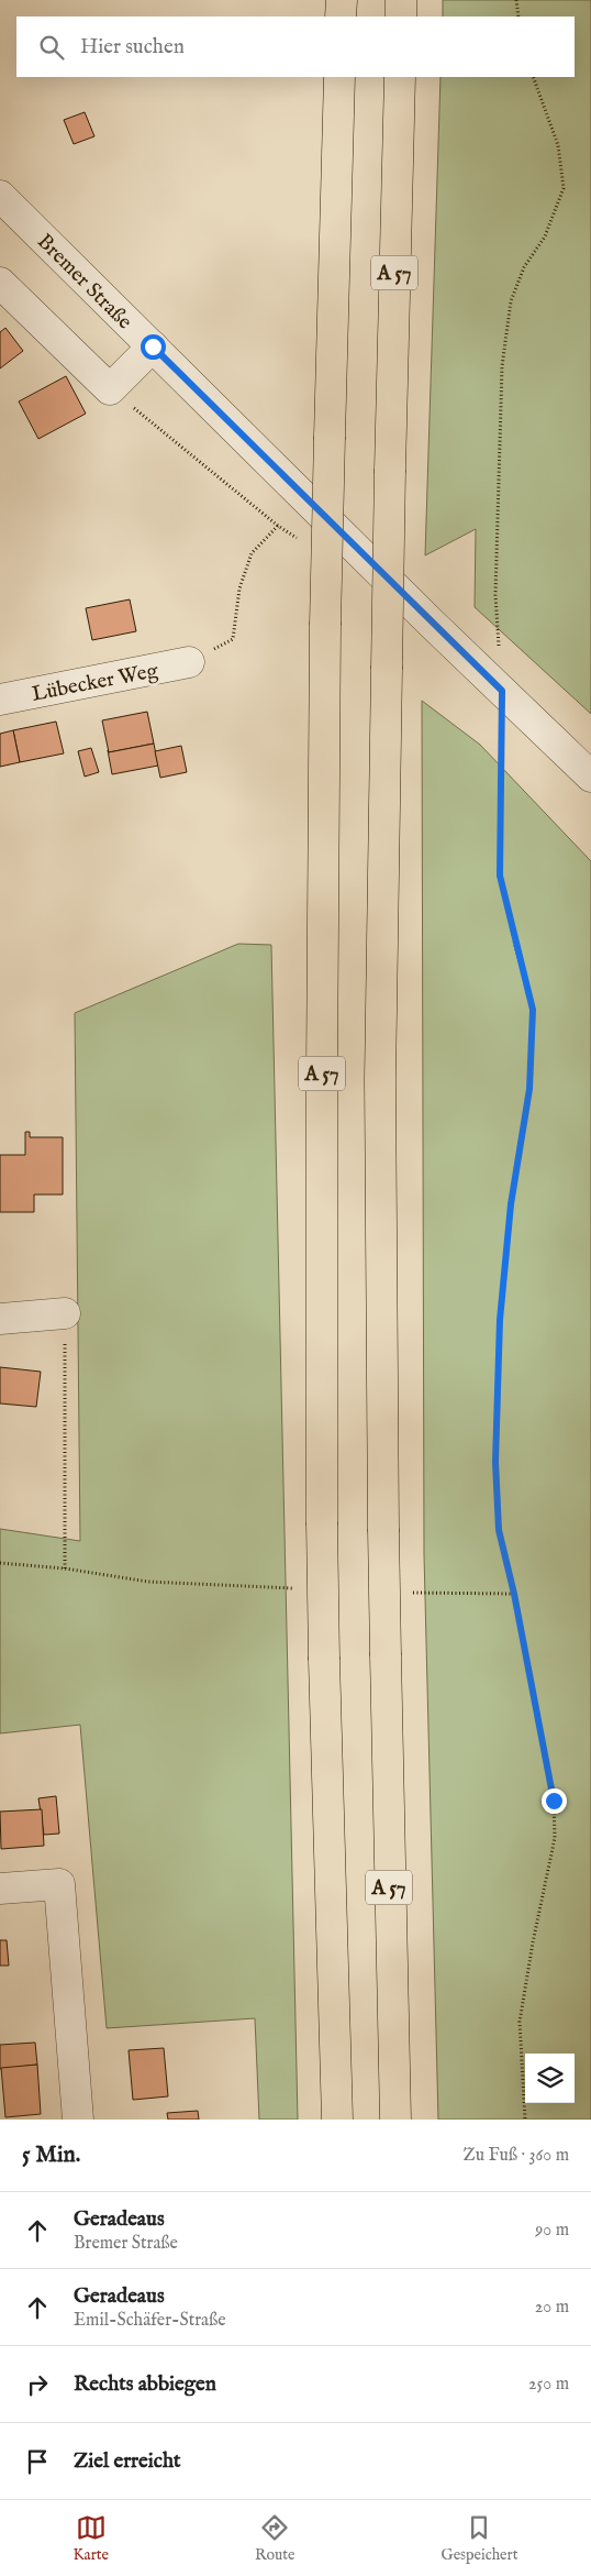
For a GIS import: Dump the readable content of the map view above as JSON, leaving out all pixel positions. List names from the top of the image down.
{
  "streets": {
    "highway": ["A 57"],
    "street": ["Bremer Straße", "Lübecker Weg"]
  },
  "page": {
    "search": "Hier suchen",
    "heading": ["5 Min.", "Zu Fuß · 360 m"],
    "list": [
      ["Geradeaus", "Bremer Straße", "90 m"],
      ["Geradeaus", "Emil-Schäfer-Straße", "20 m"],
      ["Rechts abbiegen", "250 m"],
      "Ziel erreicht"
    ],
    "nav": ["Karte", "Route", "Gespeichert"]
  }
}
